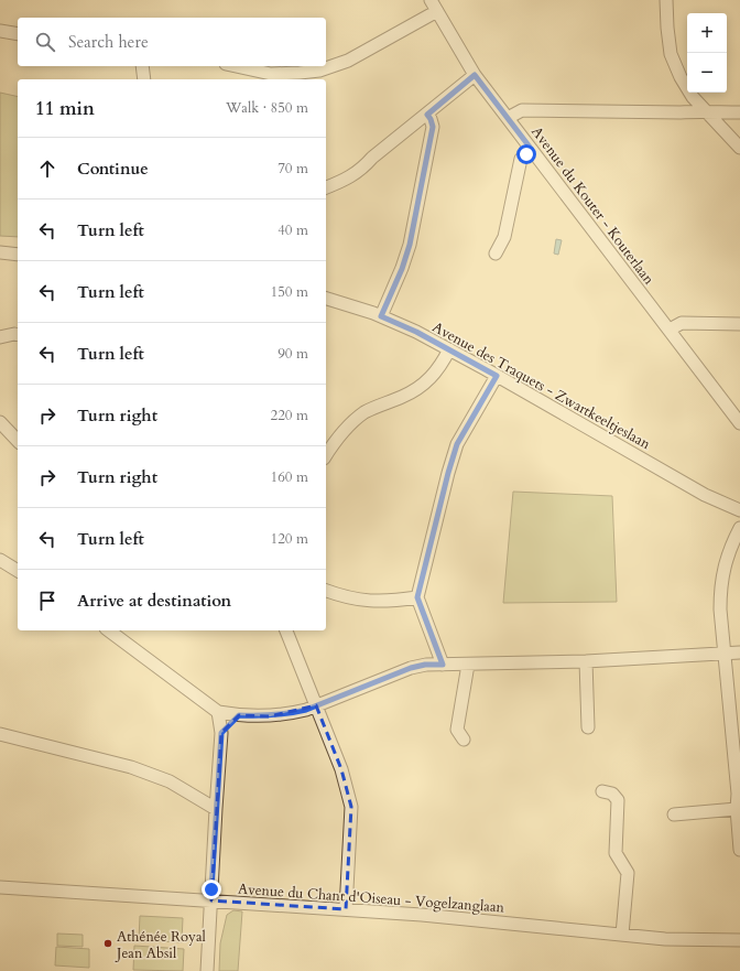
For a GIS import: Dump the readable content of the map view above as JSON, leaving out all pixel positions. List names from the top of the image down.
{
  "streets": {
    "street": ["Avenue du Kouter - Kouterlaan", "Avenue des Traquets - Zwartkeeltjeslaan", "Avenue du Chant d'Oiseau - Vogelzanglaan"]
  },
  "places": ["Athénée Royal Jean Absil"],
  "page": {
    "map_buttons": ["+", "−"],
    "search": "Search here",
    "heading": ["11 min", "Walk · 850 m"],
    "list": [
      ["Continue", "70 m"],
      ["Turn left", "40 m"],
      ["Turn left", "150 m"],
      ["Turn left", "90 m"],
      ["Turn right", "220 m"],
      ["Turn right", "160 m"],
      ["Turn left", "120 m"],
      "Arrive at destination"
    ]
  }
}
